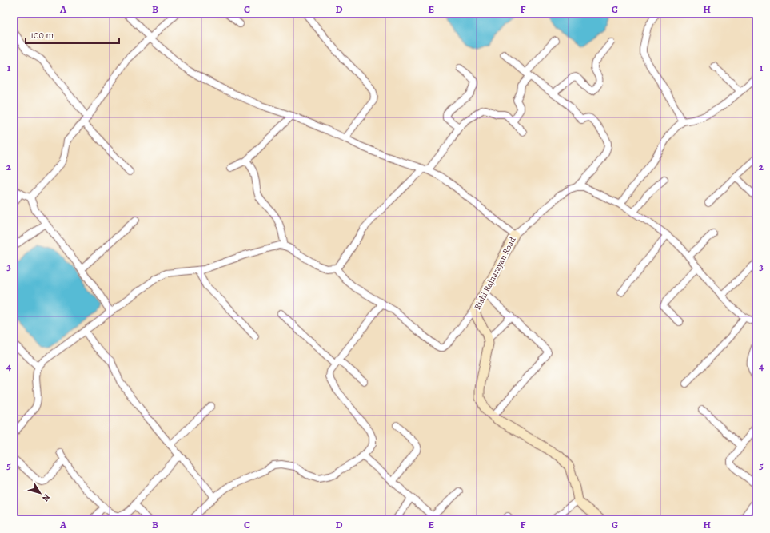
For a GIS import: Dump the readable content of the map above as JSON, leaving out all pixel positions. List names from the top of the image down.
{
  "streets": {
    "main road": ["Rishi Rajnarayan Road"]
  },
  "scale_bar": "100 m",
  "north": "bottom right",
  "grid": {
    "columns": [
      "A",
      "B",
      "C",
      "D",
      "E",
      "F",
      "G",
      "H"
    ],
    "rows": [
      "1",
      "2",
      "3",
      "4",
      "5"
    ]
  }
}
